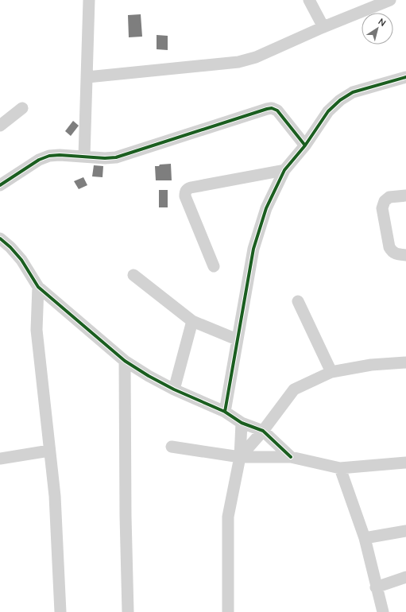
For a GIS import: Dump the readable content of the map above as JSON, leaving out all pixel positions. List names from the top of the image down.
{
  "north": "top right"
}
